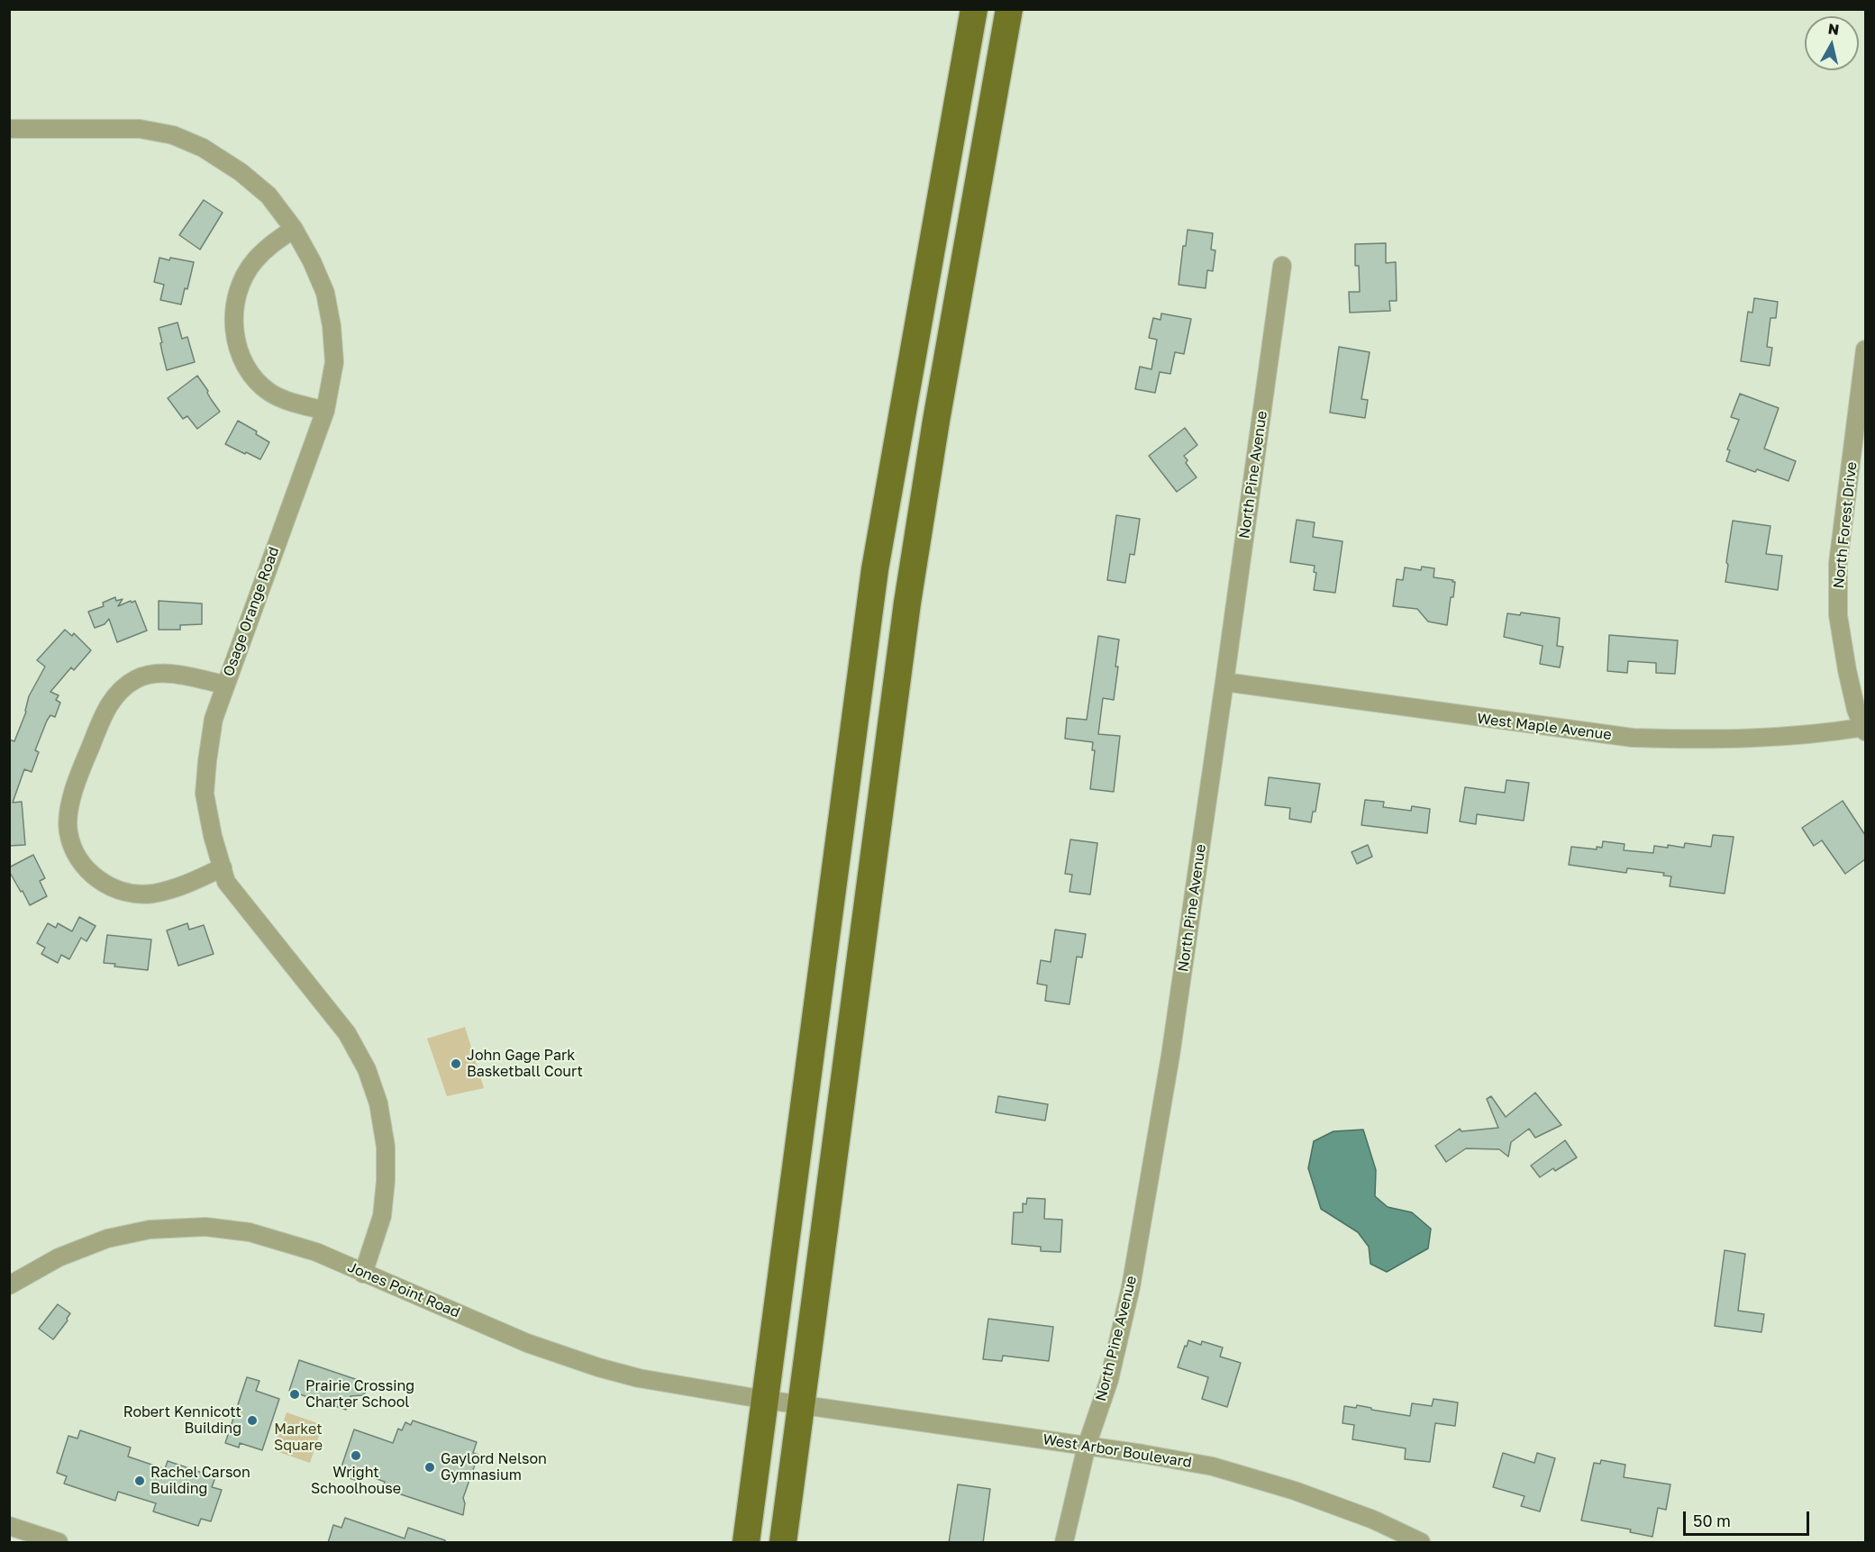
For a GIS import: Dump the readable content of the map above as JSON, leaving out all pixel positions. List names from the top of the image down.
{
  "streets": {
    "street": [
      "North Pine Avenue",
      "North Forest Drive",
      "Osage Orange Road",
      "West Maple Avenue",
      "Jones Point Road",
      "West Arbor Boulevard"
    ]
  },
  "crossings": [
    ["North Pine Avenue", "West Maple Avenue"],
    ["North Pine Avenue", "West Arbor Boulevard"],
    ["North Forest Drive", "West Maple Avenue"],
    ["Osage Orange Road", "Jones Point Road"],
    ["Jones Point Road", "West Arbor Boulevard"]
  ],
  "parks": ["Market Square"],
  "places": [
    "John Gage Park Basketball Court",
    "Prairie Crossing Charter School",
    "Robert Kennicott Building",
    "Wright Schoolhouse",
    "Gaylord Nelson Gymnasium",
    "Rachel Carson Building"
  ],
  "scale_bar": "50 m",
  "north": "top"
}
